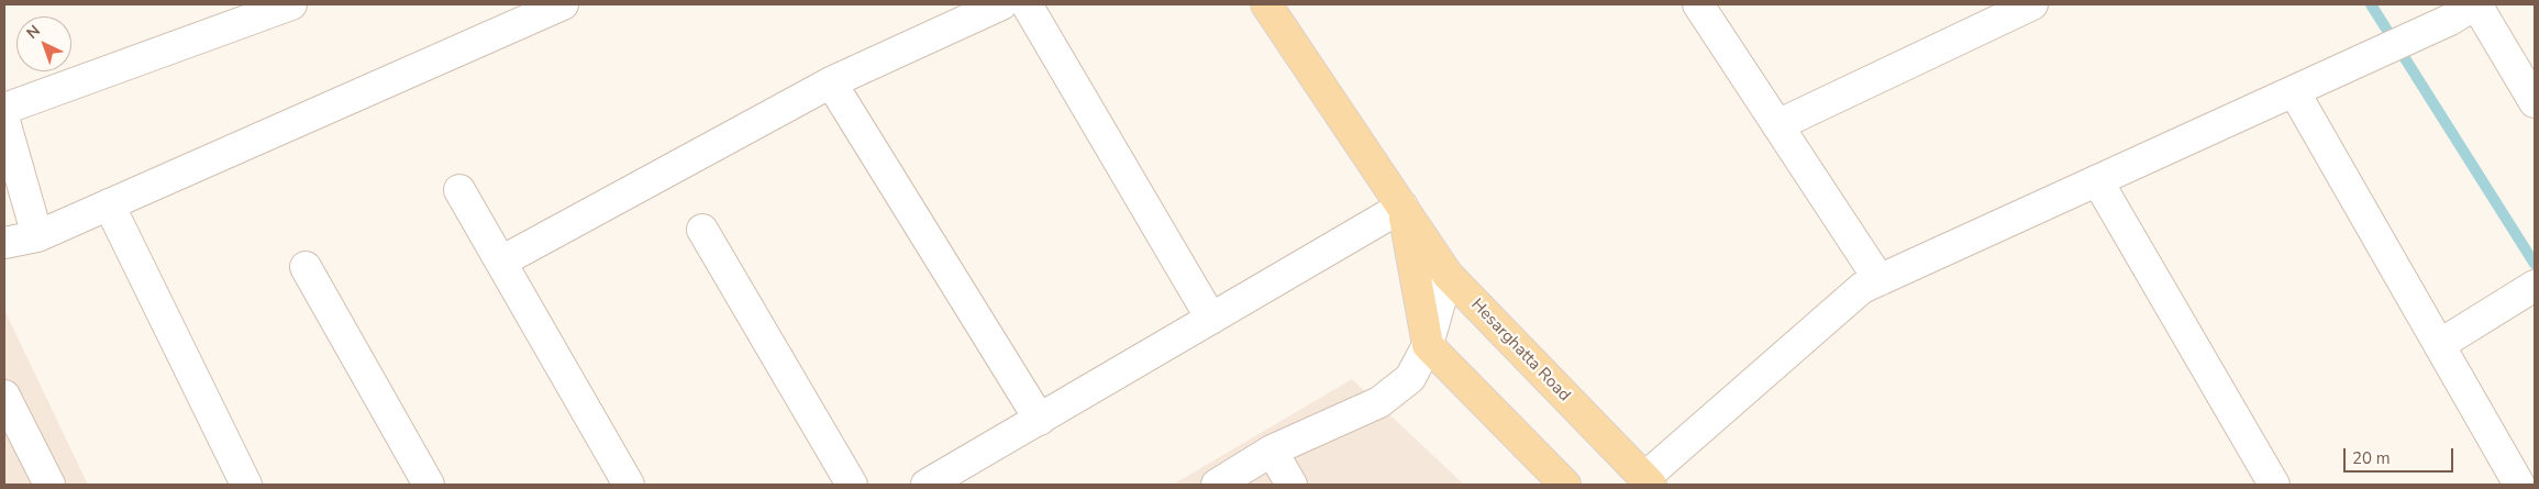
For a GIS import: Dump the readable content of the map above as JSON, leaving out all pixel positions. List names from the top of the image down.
{
  "streets": {
    "main road": ["Hesarghatta Road"]
  },
  "scale_bar": "20 m",
  "north": "top left"
}
